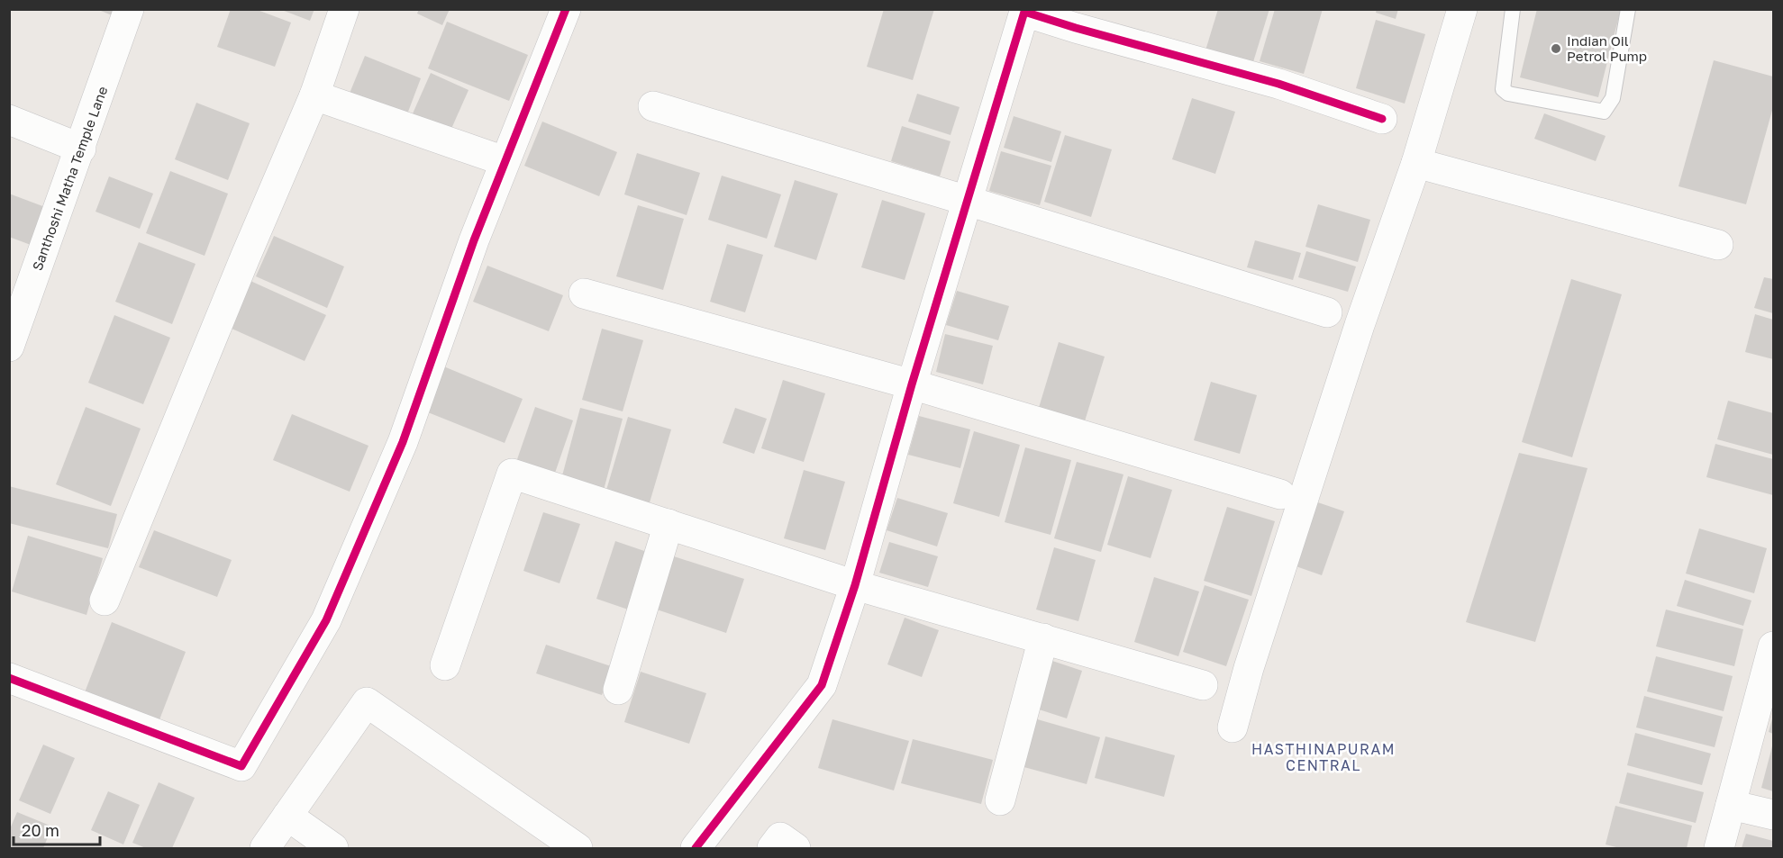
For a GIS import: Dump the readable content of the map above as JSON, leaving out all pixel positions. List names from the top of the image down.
{
  "streets": {
    "street": ["Santhoshi Matha Temple Lane"]
  },
  "districts": ["HASTHINAPURAM CENTRAL"],
  "places": ["Indian Oil Petrol Pump"],
  "scale_bar": "20 m"
}
